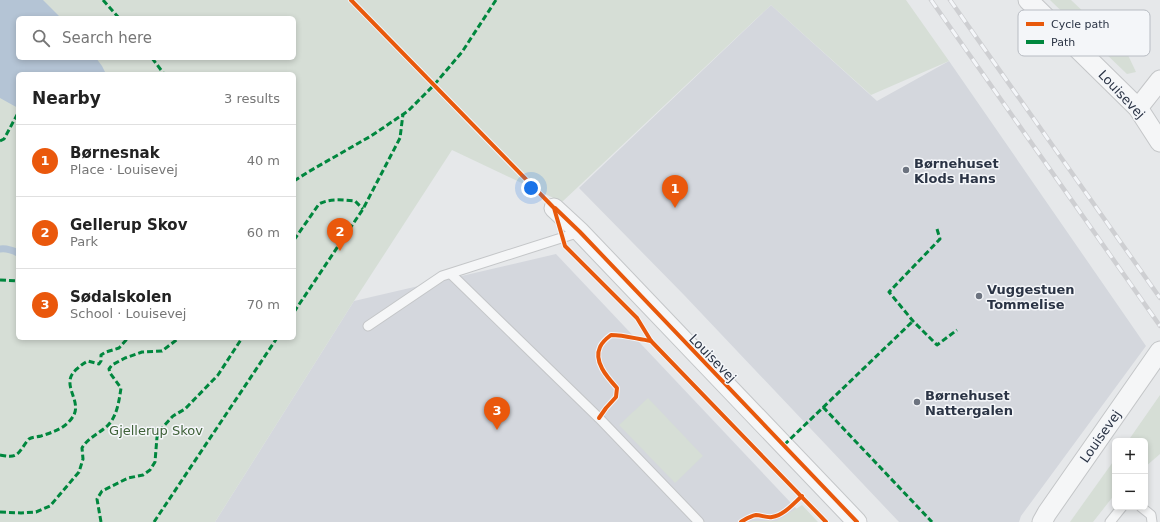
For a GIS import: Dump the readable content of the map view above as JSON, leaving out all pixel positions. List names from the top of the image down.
{
  "streets": {
    "street": ["Louisevej"]
  },
  "parks": ["Gjellerup Skov"],
  "places": ["Børnehuset Klods Hans", "Vuggestuen Tommelise", "Børnehuset Nattergalen"],
  "legend": ["Cycle path", "Path"],
  "page": {
    "search": "Search here",
    "heading": ["Nearby", "3 results"],
    "list": [
      {
        "mark": "1",
        "name": "Børnesnak",
        "note": "Place · Louisevej",
        "value": "40 m"
      },
      {
        "mark": "2",
        "name": "Gellerup Skov",
        "note": "Park",
        "value": "60 m"
      },
      {
        "mark": "3",
        "name": "Sødalskolen",
        "note": "School · Louisevej",
        "value": "70 m"
      }
    ],
    "pins": ["1", "2", "3"],
    "map_buttons": ["+", "−"]
  }
}
